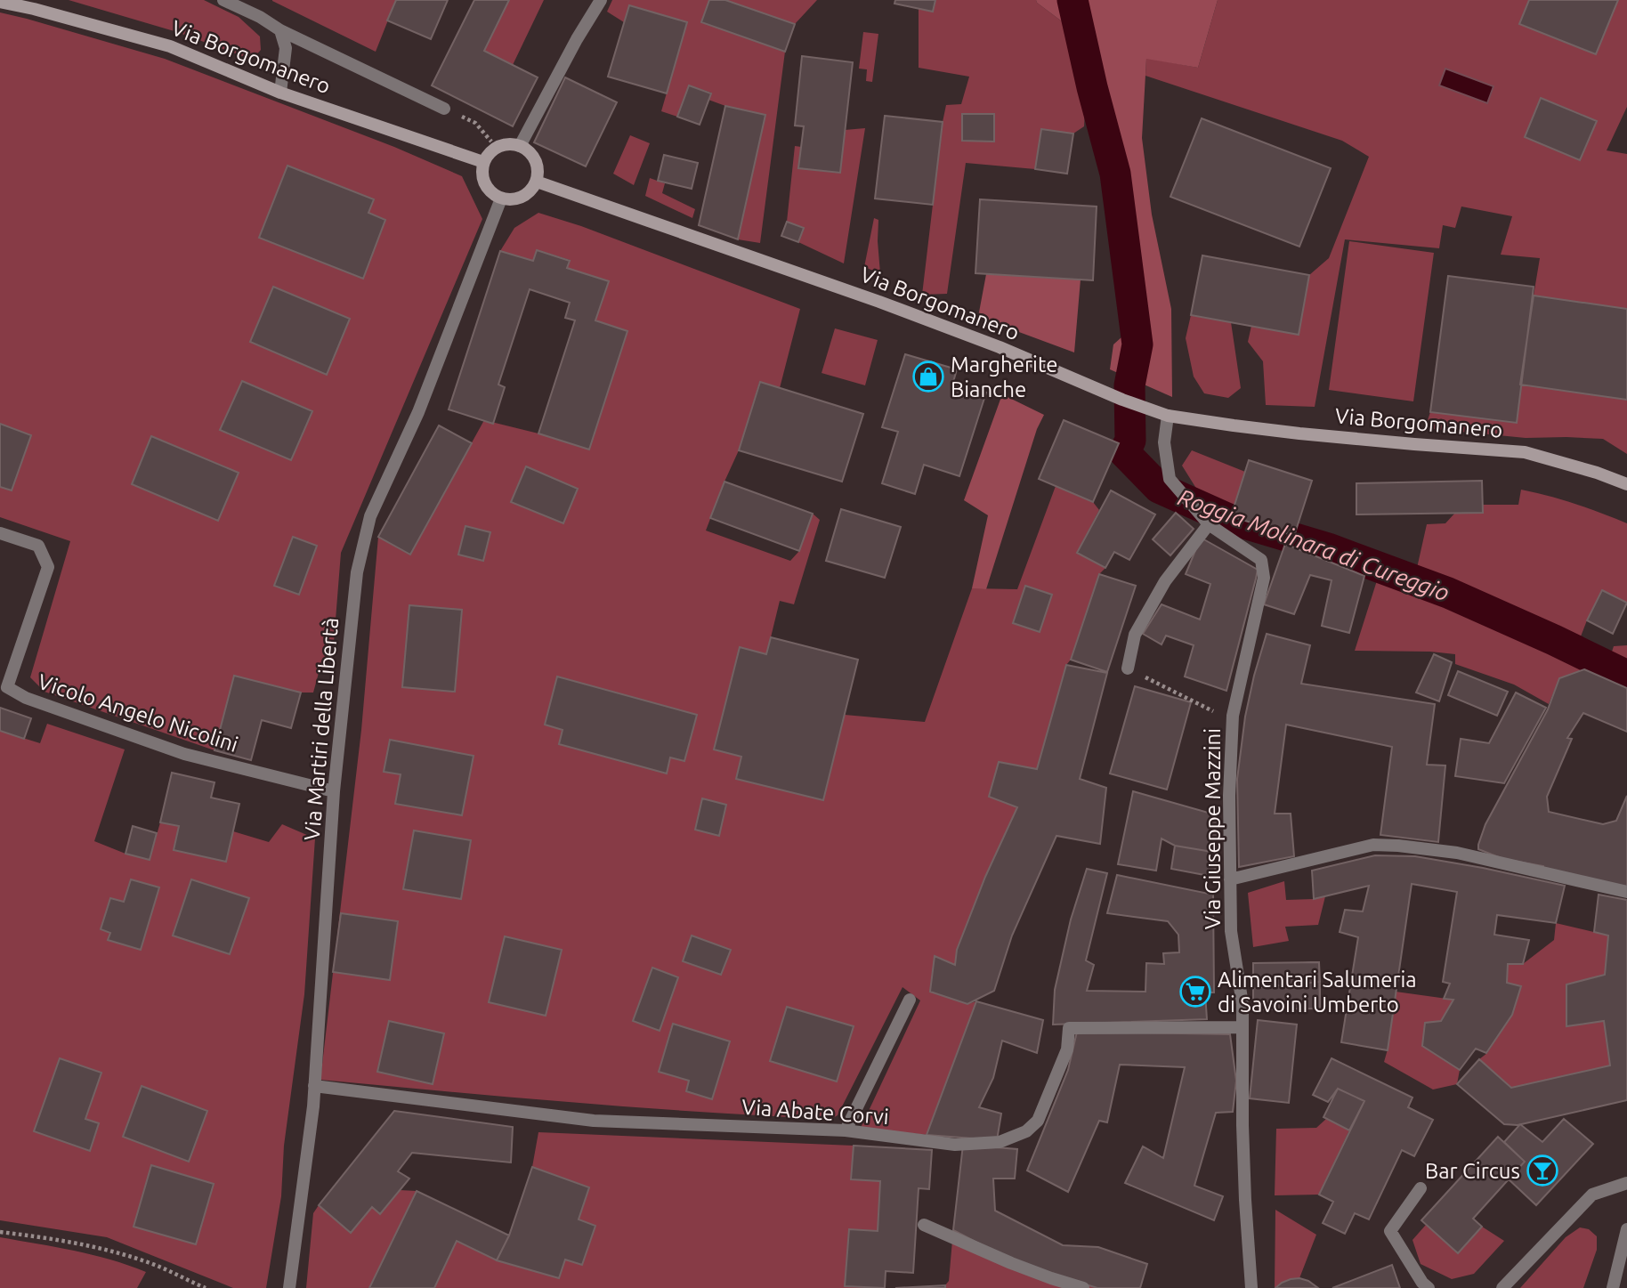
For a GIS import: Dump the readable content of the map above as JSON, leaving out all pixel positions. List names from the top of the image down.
{
  "streets": {
    "main road": ["Via Borgomanero"],
    "street": [
      "Vicolo Angelo Nicolini",
      "Via Martiri della Libertà",
      "Via Giuseppe Mazzini",
      "Via Abate Corvi"
    ]
  },
  "crossings": [
    ["Via Borgomanero", "Via Martiri della Libertà"],
    ["Via Borgomanero", "Via Giuseppe Mazzini"],
    ["Vicolo Angelo Nicolini", "Via Martiri della Libertà"],
    ["Via Martiri della Libertà", "Via Abate Corvi"],
    ["Via Giuseppe Mazzini", "Via Abate Corvi"]
  ],
  "water": ["Roggia Molinara di Cureggio"],
  "places": {
    "shop": ["Margherite Bianche"],
    "supermarket": ["Alimentari Salumeria di Savoini Umberto"],
    "bar": ["Bar Circus"]
  }
}
